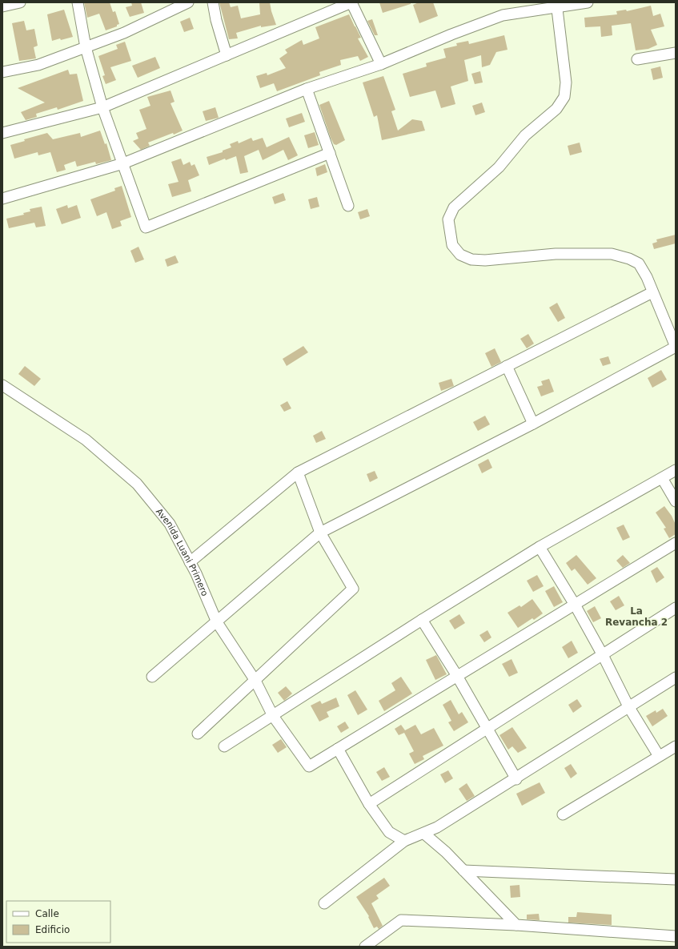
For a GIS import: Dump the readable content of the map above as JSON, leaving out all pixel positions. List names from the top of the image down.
{
  "streets": {
    "street": ["Avenida Luani Primero"]
  },
  "districts": ["La Revancha 2"],
  "legend": ["Calle", "Edificio"]
}
